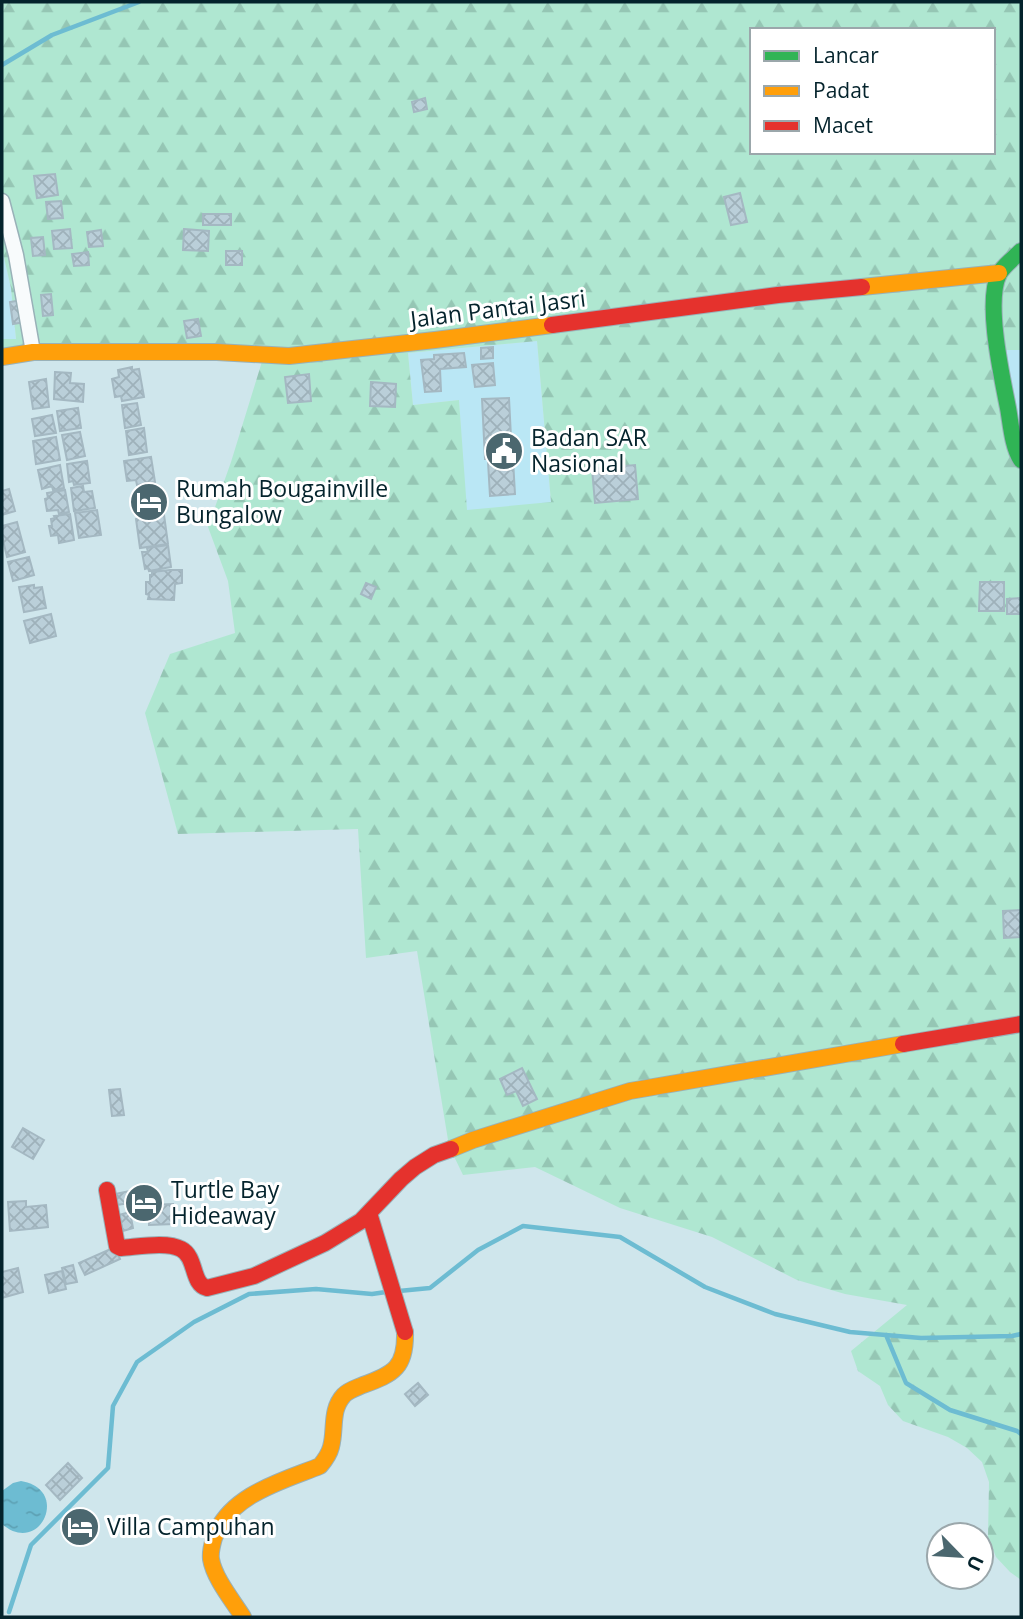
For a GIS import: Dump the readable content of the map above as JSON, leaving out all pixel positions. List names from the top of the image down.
{
  "streets": {
    "street": ["Jalan Pantai Jasri"]
  },
  "places": {
    "public building": ["Badan SAR Nasional"],
    "hotel": ["Rumah Bougainville Bungalow", "Turtle Bay Hideaway", "Villa Campuhan"]
  },
  "legend": ["Lancar", "Padat", "Macet"],
  "north": "bottom right"
}
